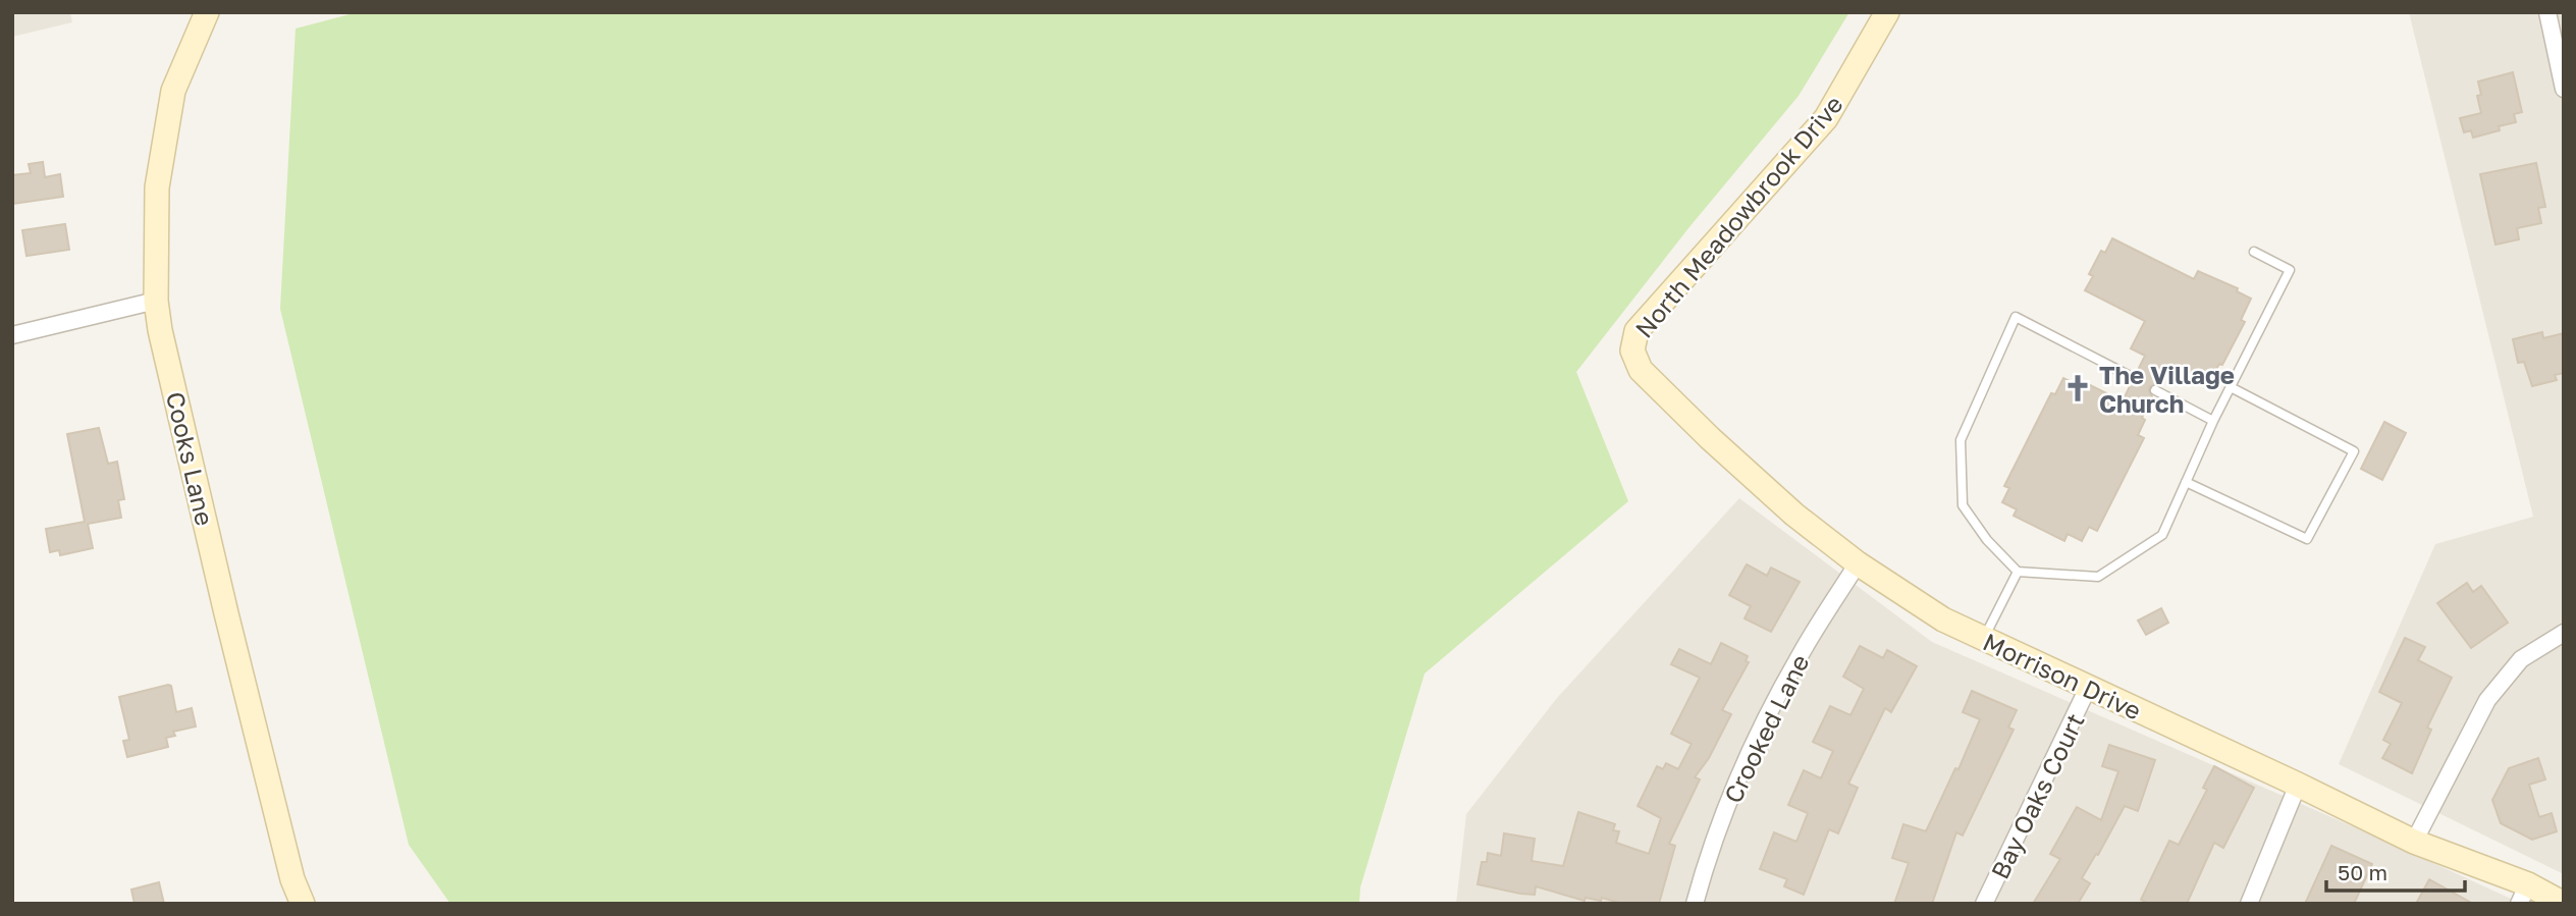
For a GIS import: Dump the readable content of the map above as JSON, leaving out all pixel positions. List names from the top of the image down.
{
  "streets": {
    "street": [
      "North Meadowbrook Drive",
      "Cooks Lane",
      "Morrison Drive",
      "Crooked Lane",
      "Bay Oaks Court"
    ]
  },
  "crossings": [
    ["North Meadowbrook Drive", "Morrison Drive"],
    ["Morrison Drive", "Crooked Lane"],
    ["Morrison Drive", "Bay Oaks Court"]
  ],
  "places": {
    "church": ["The Village Church"]
  },
  "scale_bar": "50 m"
}
